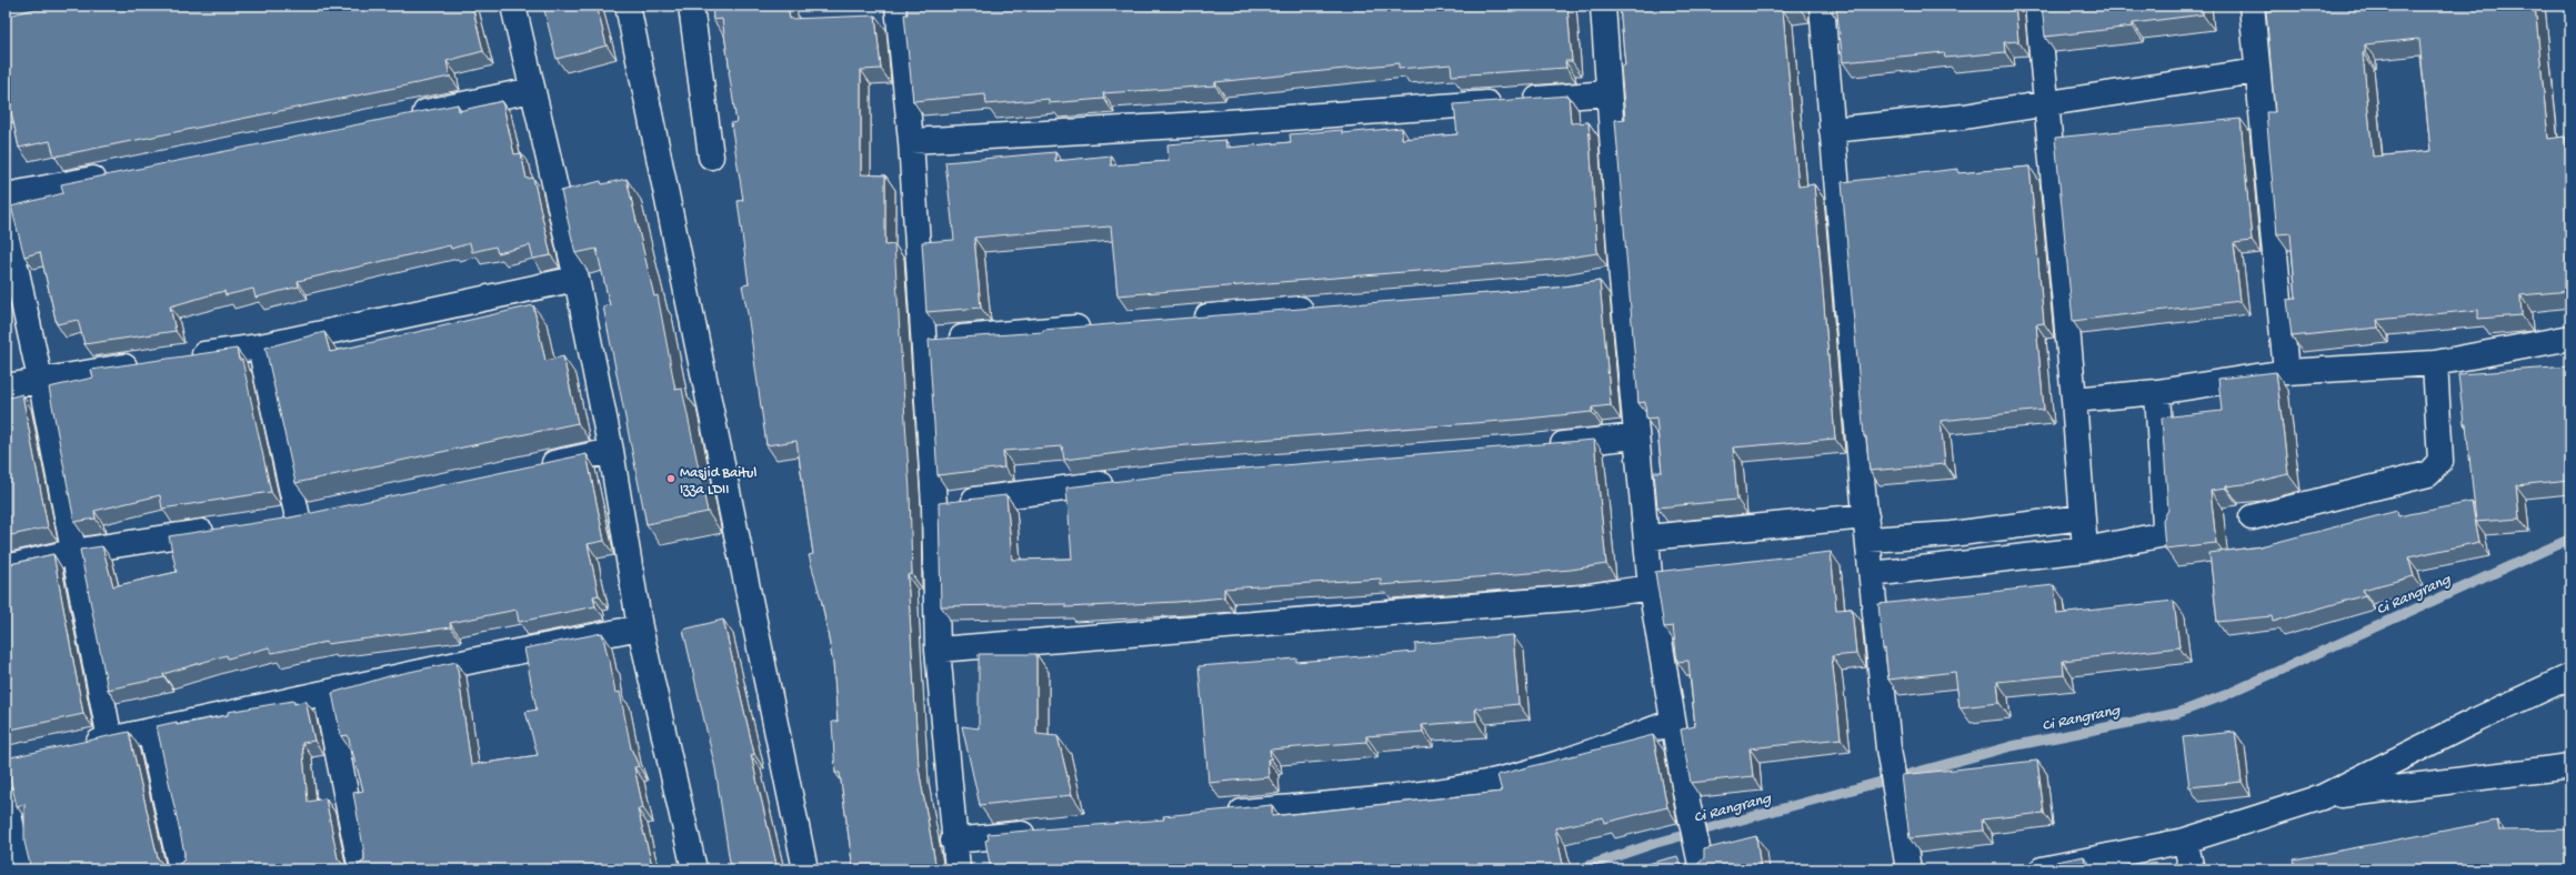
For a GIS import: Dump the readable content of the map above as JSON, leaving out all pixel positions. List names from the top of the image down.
{
  "water": ["Ci Rangrang"],
  "places": ["Masjid Baitul Izza LDII"]
}
